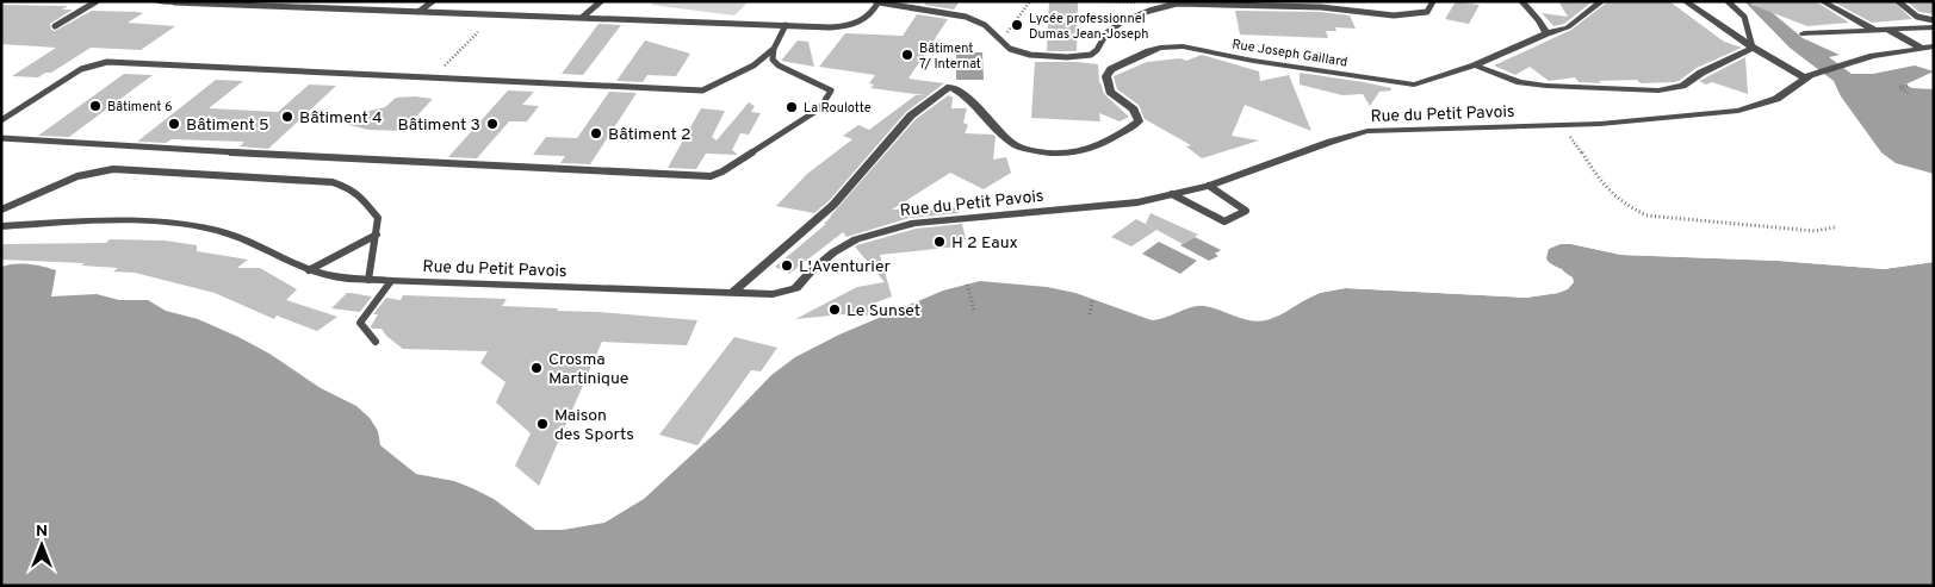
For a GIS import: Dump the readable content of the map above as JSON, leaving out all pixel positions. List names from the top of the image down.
{
  "streets": {
    "street": ["Rue Joseph Gaillard", "Rue du Petit Pavois"]
  },
  "crossings": [
    ["Rue Joseph Gaillard", "Rue du Petit Pavois"]
  ],
  "places": [
    "Lycée professionnel Dumas Jean-Joseph",
    "Bâtiment 7/ Internat",
    "Bâtiment 6",
    "La Roulotte",
    "Bâtiment 4",
    "Bâtiment 5",
    "Bâtiment 3",
    "Bâtiment 2",
    "H 2 Eaux",
    "L'Aventurier",
    "Le Sunset",
    "Crosma Martinique",
    "Maison des Sports"
  ],
  "north": "top"
}
